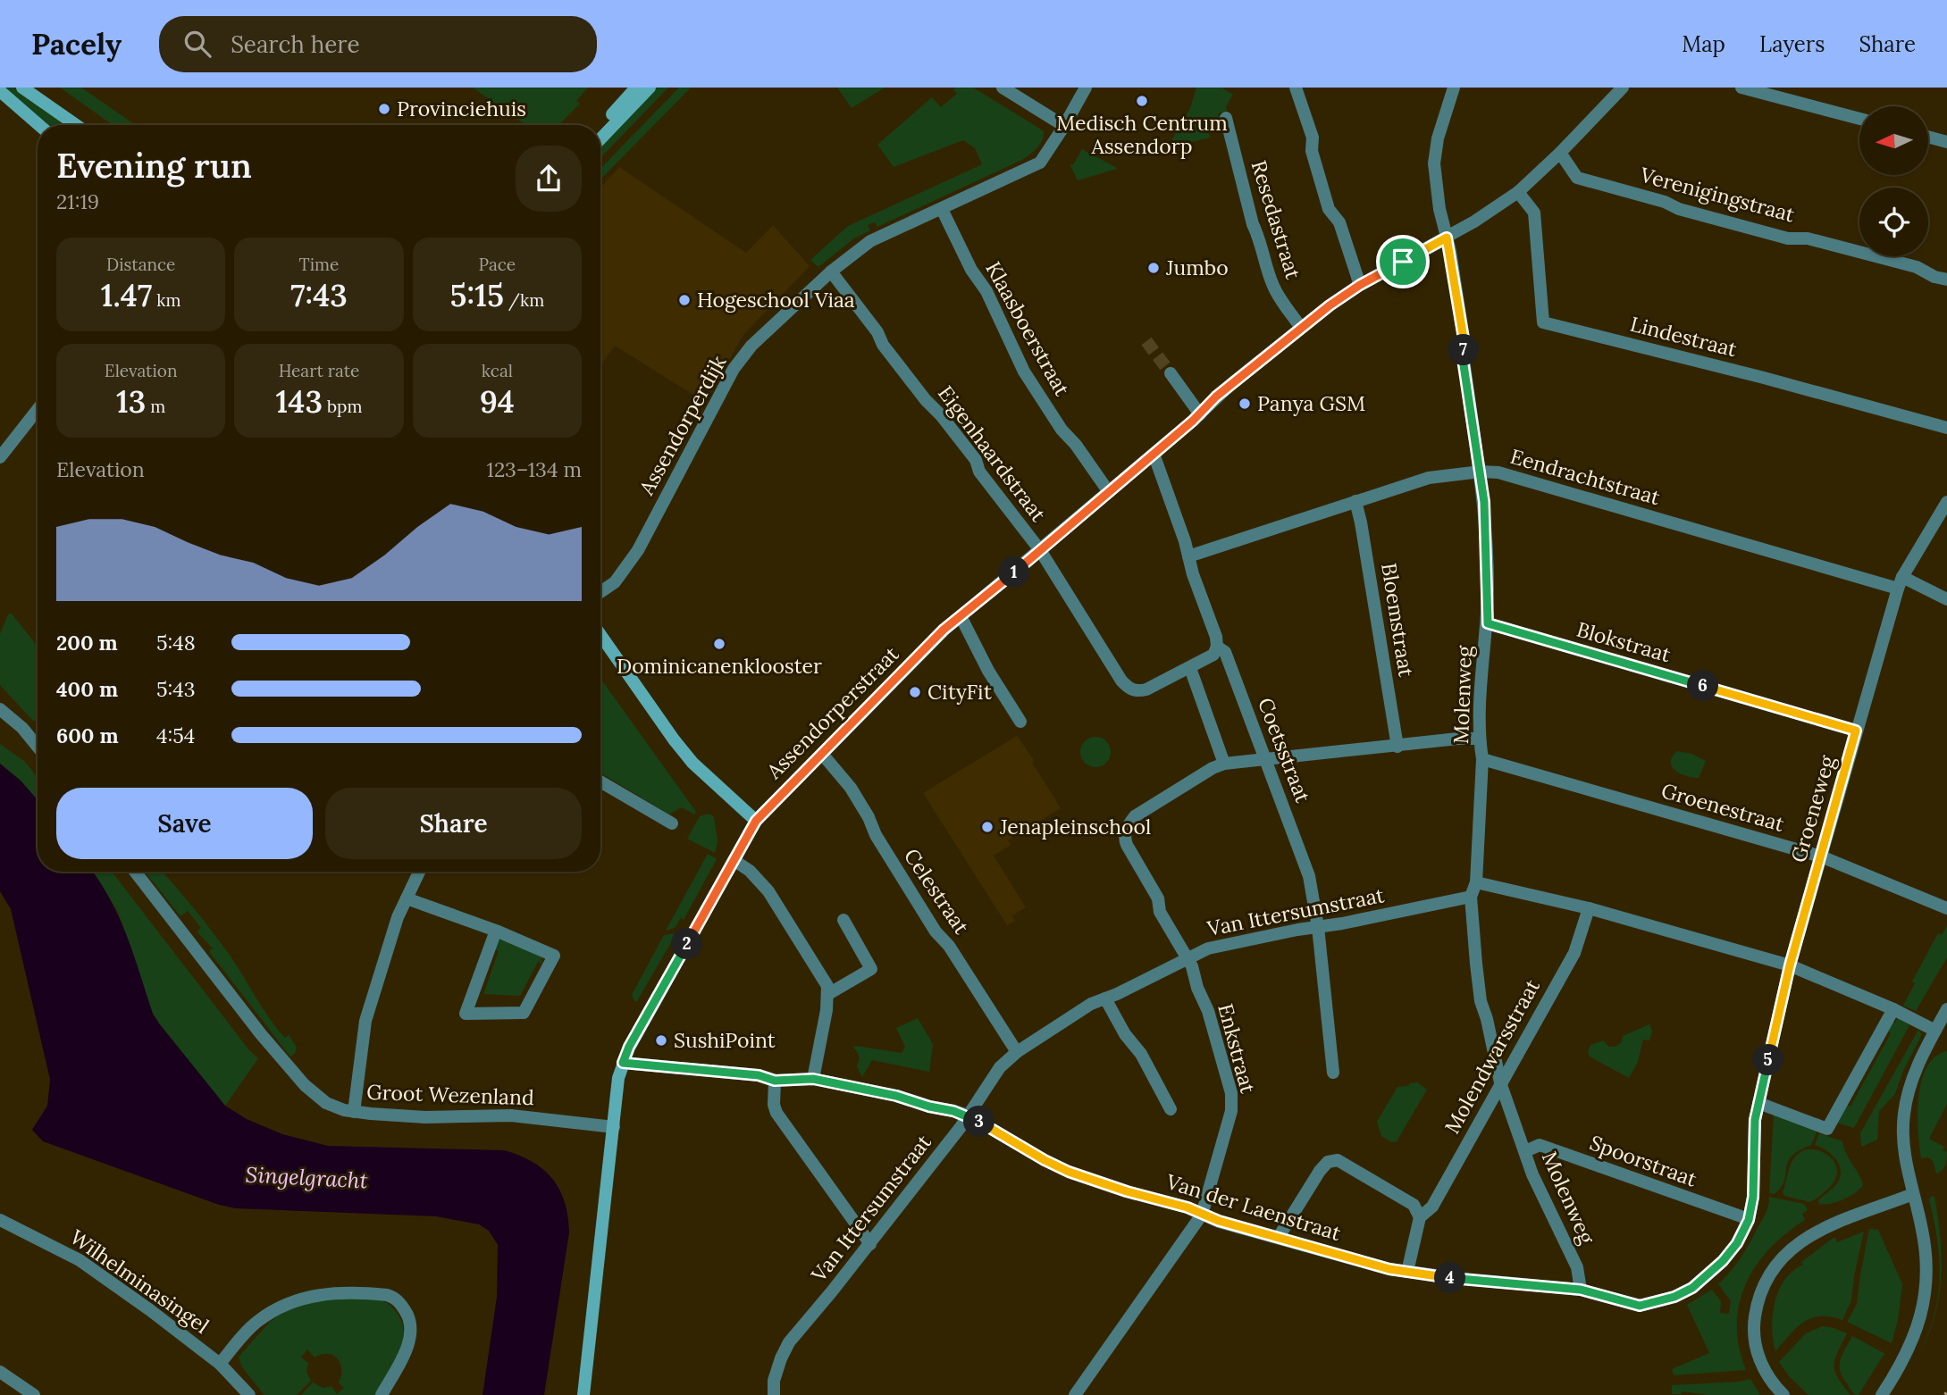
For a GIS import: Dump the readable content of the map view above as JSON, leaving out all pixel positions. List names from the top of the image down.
{
  "streets": {
    "main road": ["Assendorperstraat"],
    "street": [
      "Verenigingstraat",
      "Resedastraat",
      "Klaasboerstraat",
      "Lindestraat",
      "Assendorperdijk",
      "Eigenhaardstraat",
      "Eendrachtstraat",
      "Bloemstraat",
      "Blokstraat",
      "Molenweg",
      "Coetsstraat",
      "Groenestraat",
      "Groeneweg",
      "Celestraat",
      "Van Ittersumstraat",
      "Enkstraat",
      "Molendwarsstraat",
      "Groot Wezenland",
      "Spoorstraat",
      "Van der Laenstraat",
      "Wilhelminasingel"
    ]
  },
  "crossings": [
    ["Verenigingstraat", "Assendorperstraat"],
    ["Resedastraat", "Assendorperstraat"],
    ["Klaasboerstraat", "Assendorperdijk"],
    ["Klaasboerstraat", "Assendorperstraat"],
    ["Lindestraat", "Assendorperstraat"],
    ["Assendorperdijk", "Eigenhaardstraat"],
    ["Eigenhaardstraat", "Assendorperstraat"],
    ["Eendrachtstraat", "Bloemstraat"],
    ["Eendrachtstraat", "Molenweg"],
    ["Eendrachtstraat", "Coetsstraat"],
    ["Eendrachtstraat", "Groeneweg"],
    ["Blokstraat", "Molenweg"],
    ["Blokstraat", "Groeneweg"],
    ["Molenweg", "Assendorperstraat"],
    ["Molenweg", "Groenestraat"],
    ["Molenweg", "Van Ittersumstraat"],
    ["Molenweg", "Molendwarsstraat"],
    ["Molenweg", "Spoorstraat"],
    ["Molenweg", "Van der Laenstraat"],
    ["Assendorperstraat", "Coetsstraat"],
    ["Assendorperstraat", "Celestraat"],
    ["Assendorperstraat", "Groot Wezenland"],
    ["Assendorperstraat", "Van der Laenstraat"],
    ["Coetsstraat", "Van Ittersumstraat"],
    ["Groenestraat", "Groeneweg"],
    ["Groeneweg", "Spoorstraat"],
    ["Groeneweg", "Van der Laenstraat"],
    ["Celestraat", "Van Ittersumstraat"],
    ["Van Ittersumstraat", "Enkstraat"],
    ["Van Ittersumstraat", "Van der Laenstraat"],
    ["Enkstraat", "Van der Laenstraat"],
    ["Molendwarsstraat", "Van der Laenstraat"]
  ],
  "water": ["Singelgracht"],
  "places": [
    "Medisch Centrum Assendorp",
    "Provinciehuis",
    "Jumbo",
    "Hogeschool Viaa",
    "Panya GSM",
    "Dominicanenklooster",
    "CityFit",
    "Jenapleinschool",
    "SushiPoint"
  ],
  "north": "left",
  "page": {
    "header": "Pacely",
    "search": "Search here",
    "nav": ["Map", "Layers", "Share"],
    "heading": ["Evening run", "21:19"],
    "stats": [
      ["Distance", "1.47 km"],
      ["Time", "7:43"],
      ["Pace", "5:15 /km"],
      ["Elevation", "13 m"],
      ["Heart rate", "143 bpm"],
      ["kcal", "94"]
    ],
    "pins": [
      "7",
      "1",
      "6",
      "2",
      "5",
      "3",
      "4"
    ],
    "chart": ["Elevation", "123–134 m"],
    "list": [
      {
        "name": "200 m",
        "note": "5:48"
      },
      {
        "name": "400 m",
        "note": "5:43"
      },
      {
        "name": "600 m",
        "note": "4:54"
      }
    ],
    "buttons": ["Save", "Share"]
  }
}
